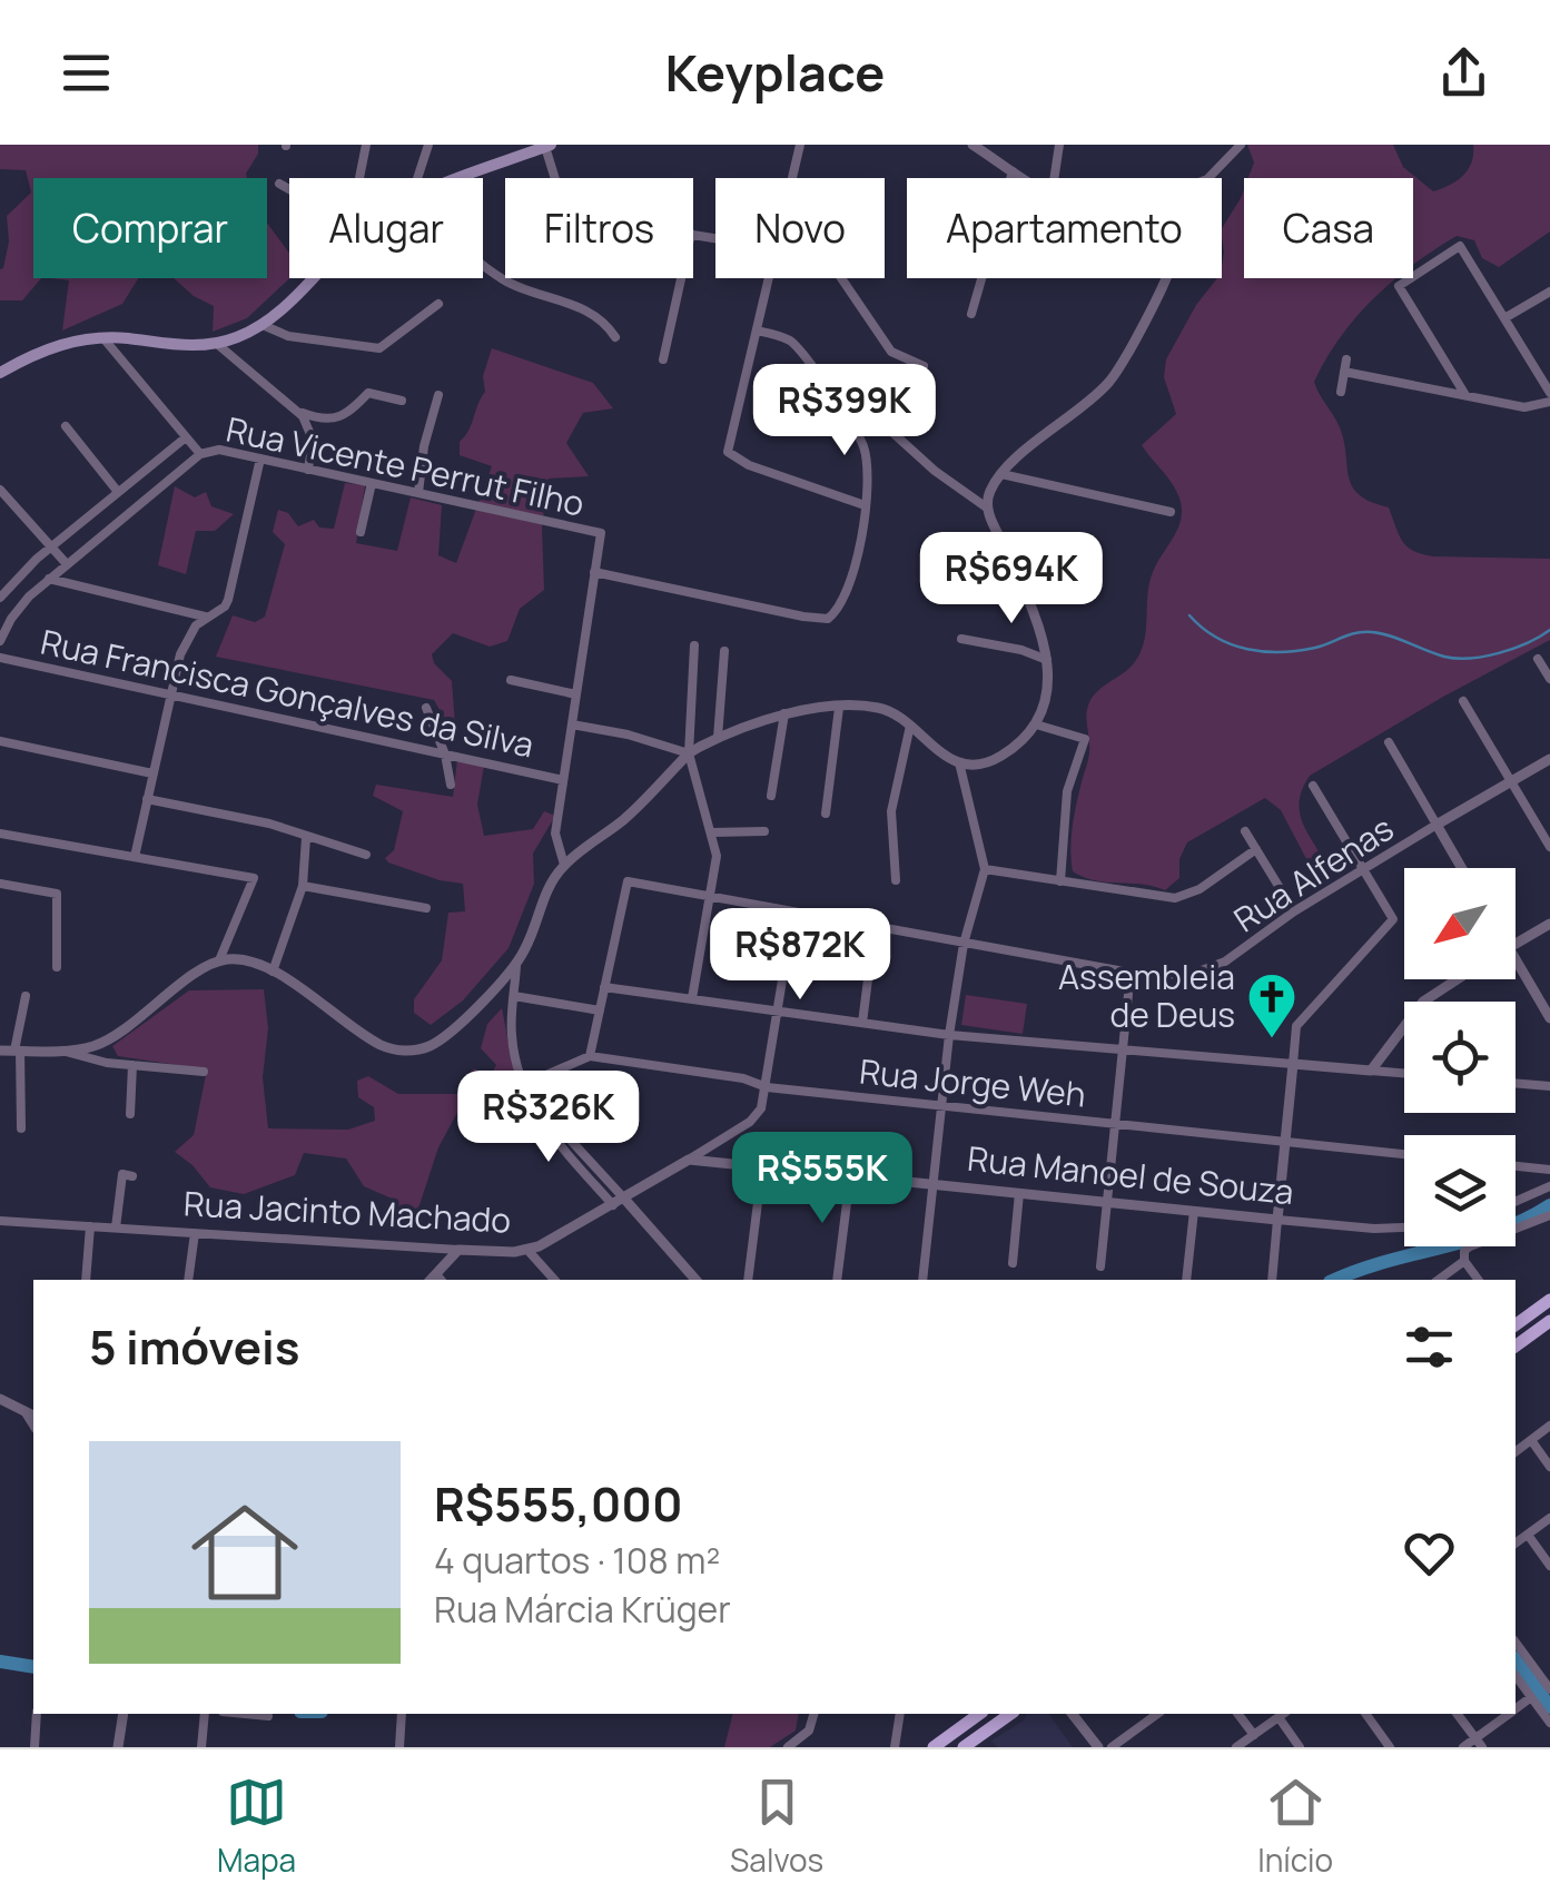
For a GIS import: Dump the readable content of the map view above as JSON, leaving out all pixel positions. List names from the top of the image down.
{
  "streets": {
    "street": [
      "Rua Vicente Perrut Filho",
      "Rua Francisca Gonçalves da Silva",
      "Rua Alfenas",
      "Rua Jorge Weh",
      "Rua Manoel de Souza",
      "Rua Jacinto Machado"
    ]
  },
  "crossings": [
    ["Rua Jorge Weh", "Rua Jacinto Machado"],
    ["Rua Manoel de Souza", "Rua Jacinto Machado"]
  ],
  "places": {
    "church": ["Assembleia de Deus"]
  },
  "north": "bottom left",
  "page": {
    "header": "Keyplace",
    "chip": [
      "Comprar",
      "Alugar",
      "Filtros",
      "Novo",
      "Apartamento",
      "Casa"
    ],
    "price": [
      "R$399K",
      "R$694K",
      "R$872K",
      "R$326K",
      "R$555K"
    ],
    "heading": "5 imóveis",
    "list": [
      {
        "name": "R$555,000",
        "note": "4 quartos · 108 m² · Rua Márcia Krüger"
      }
    ],
    "tabs": ["Mapa", "Salvos", "Início"]
  }
}
